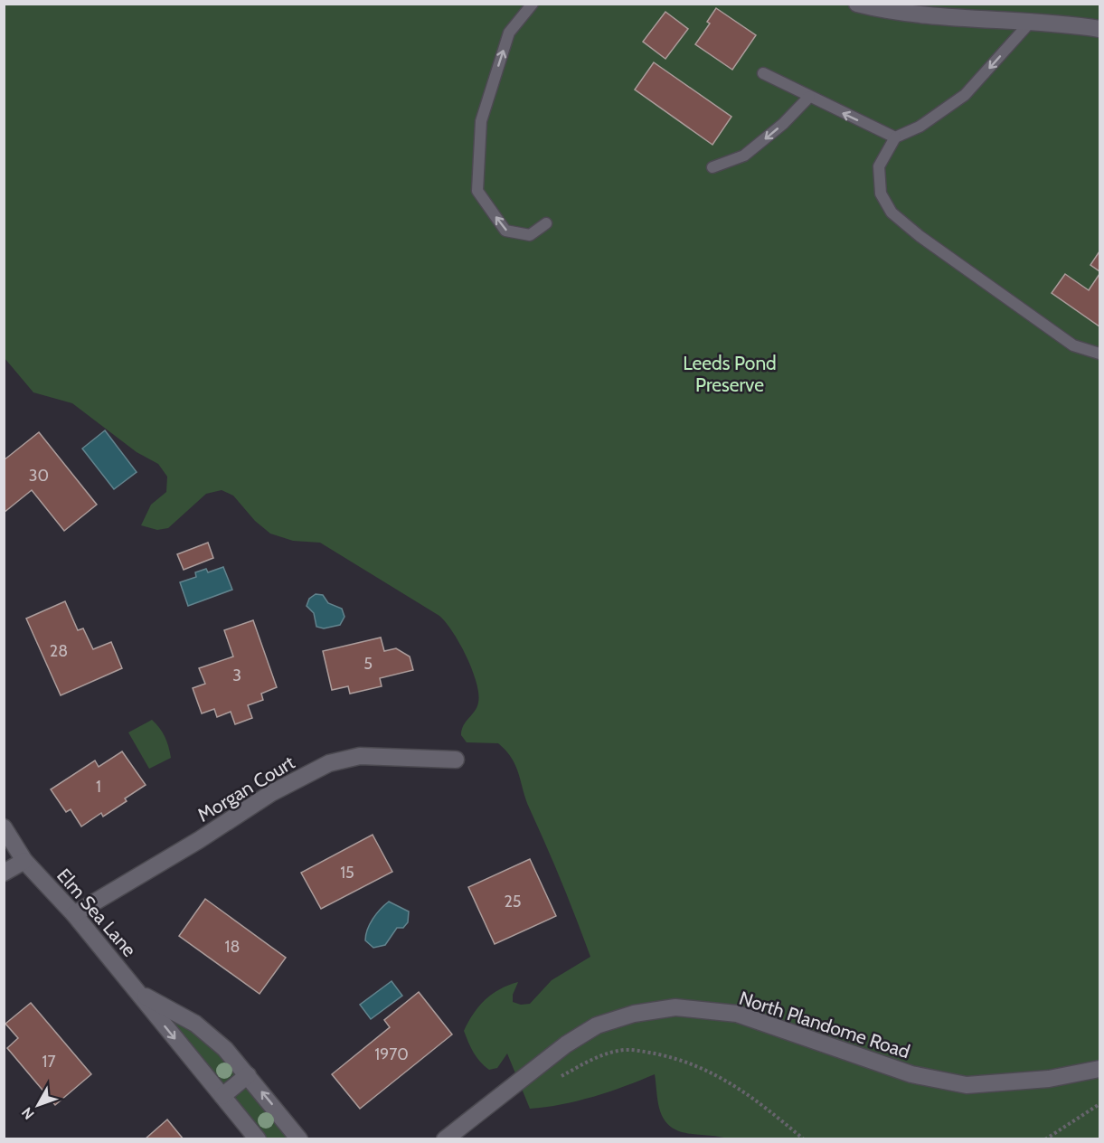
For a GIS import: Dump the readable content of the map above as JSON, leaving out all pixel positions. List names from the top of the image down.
{
  "streets": {
    "street": ["Morgan Court", "Elm Sea Lane", "North Plandome Road"]
  },
  "crossings": [
    ["Morgan Court", "Elm Sea Lane"]
  ],
  "parks": ["Leeds Pond Preserve"],
  "house_numbers": [
    "30",
    "28",
    "5",
    "3",
    "1",
    "15",
    "25",
    "18",
    "1970",
    "17"
  ],
  "north": "bottom left"
}
